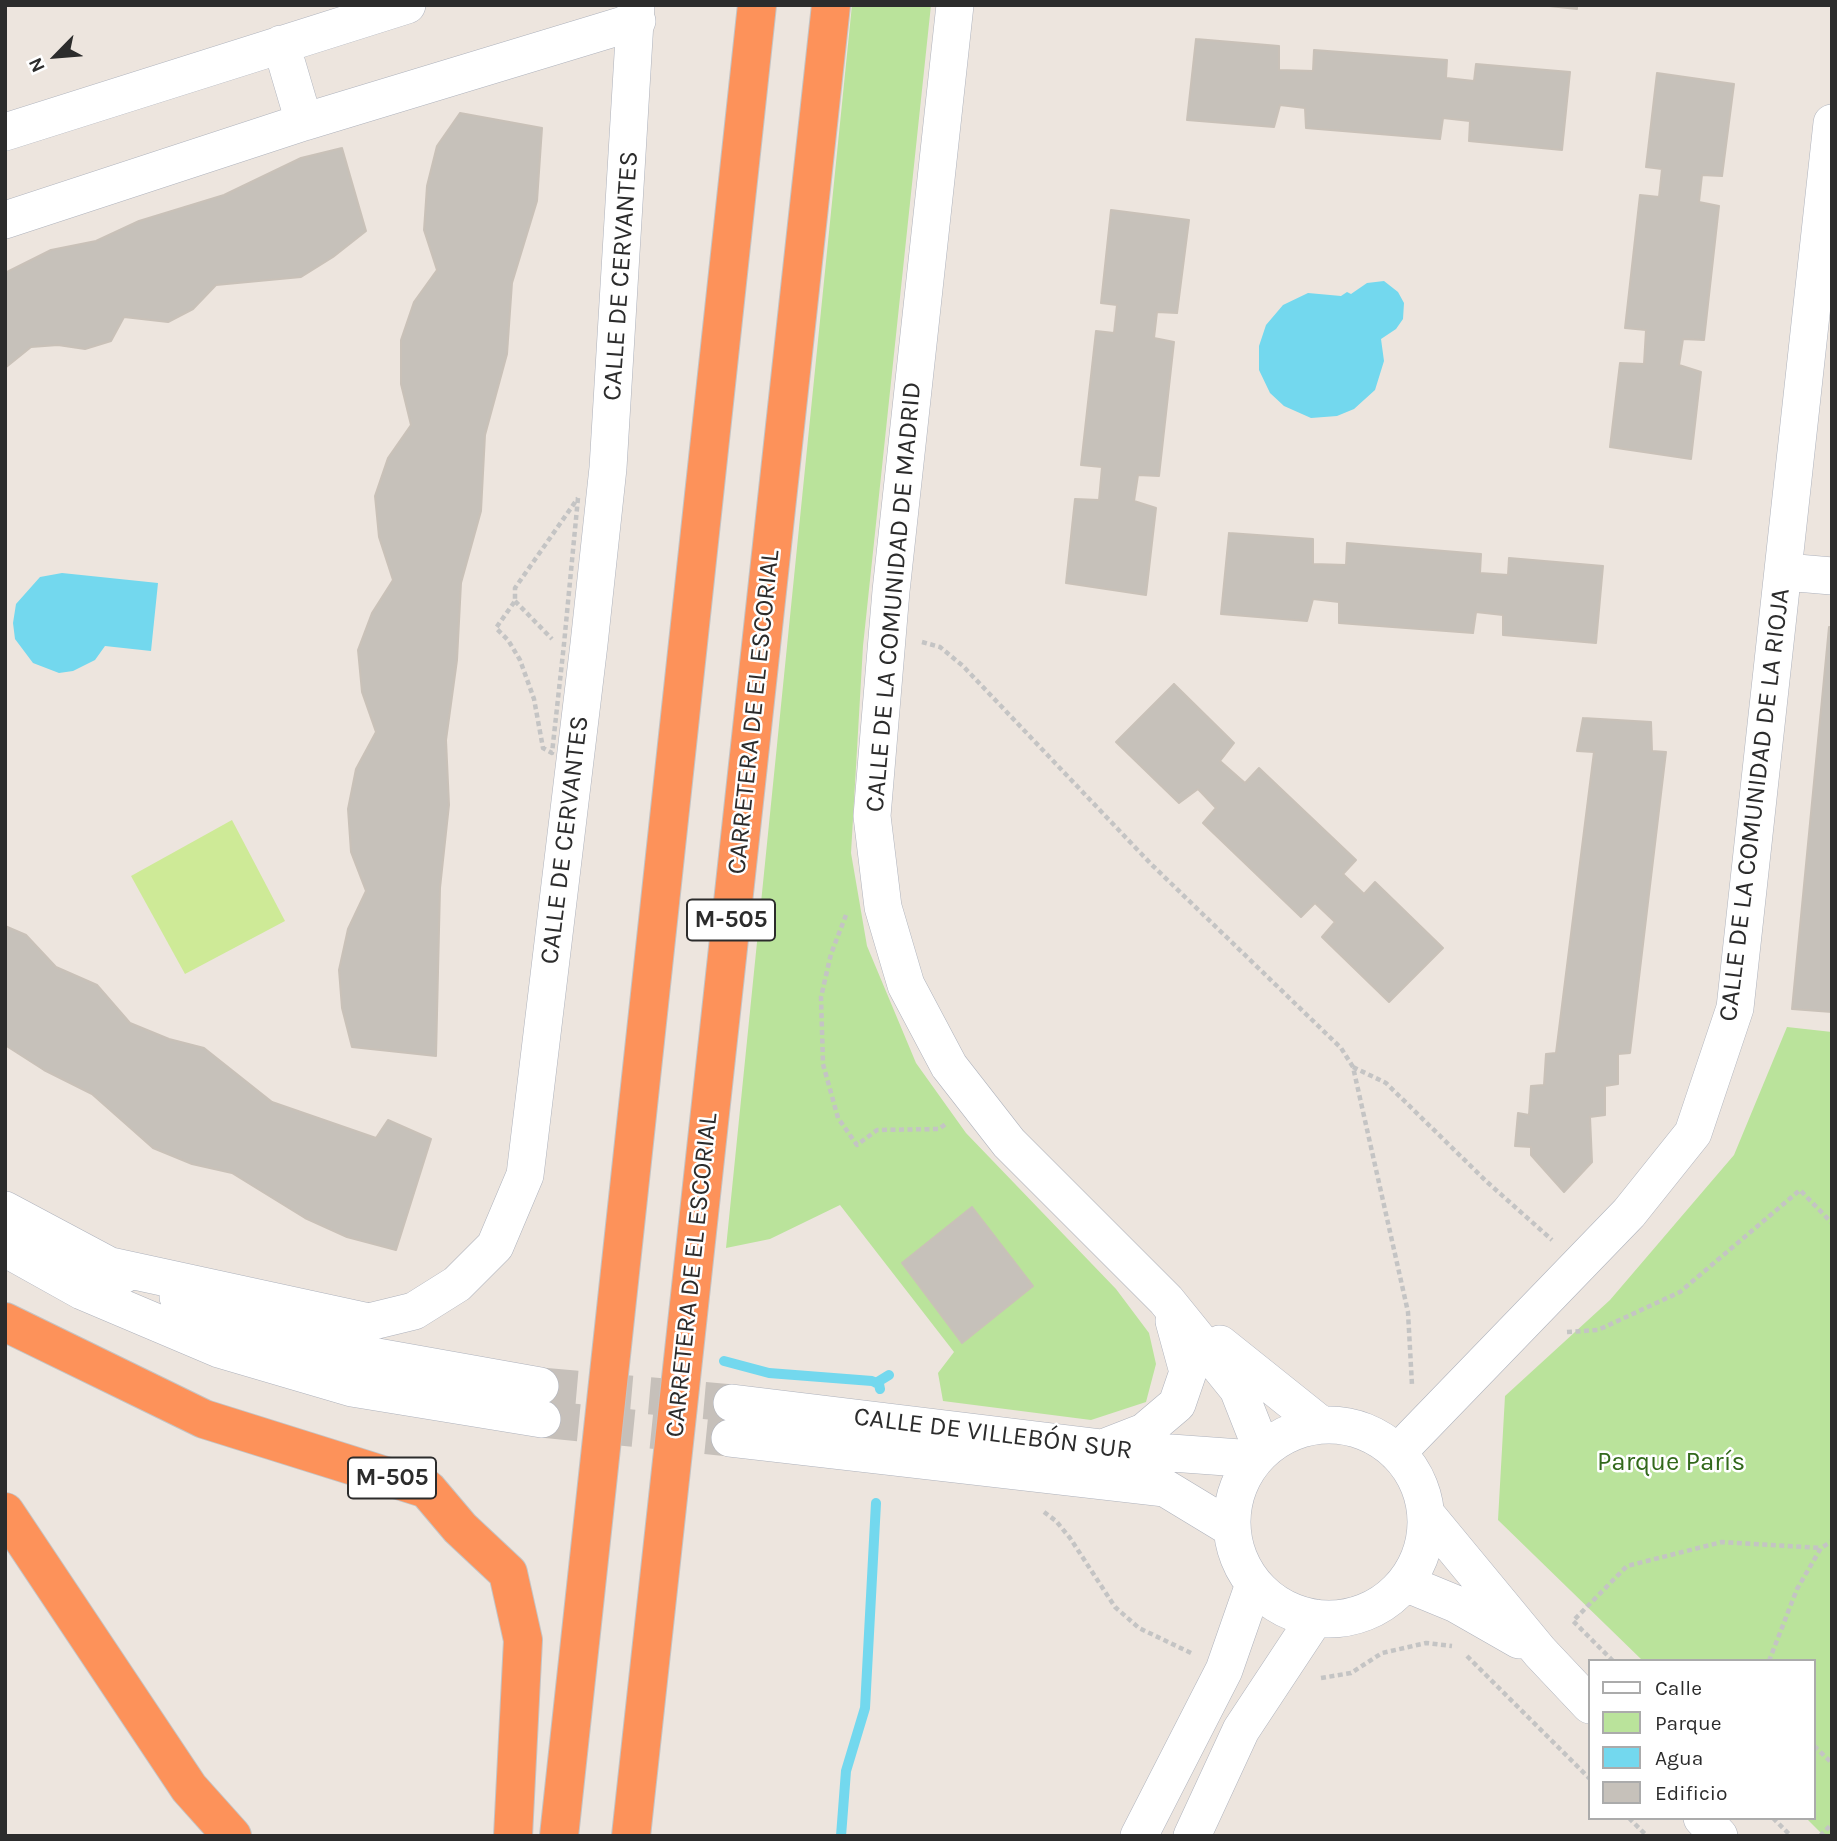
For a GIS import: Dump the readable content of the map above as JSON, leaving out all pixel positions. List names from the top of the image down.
{
  "streets": {
    "highway": ["CARRETERA DE EL ESCORIAL", "M-505"],
    "street": [
      "CALLE DE CERVANTES",
      "CALLE DE LA COMUNIDAD DE MADRID",
      "CALLE DE LA COMUNIDAD DE LA RIOJA",
      "CALLE DE VILLEBÓN SUR"
    ]
  },
  "crossings": [
    ["CALLE DE LA COMUNIDAD DE MADRID", "CALLE DE LA COMUNIDAD DE LA RIOJA"],
    ["CALLE DE LA COMUNIDAD DE MADRID", "CALLE DE VILLEBÓN SUR"],
    ["CALLE DE LA COMUNIDAD DE LA RIOJA", "CALLE DE VILLEBÓN SUR"]
  ],
  "parks": ["Parque París"],
  "legend": [
    "Calle",
    "Parque",
    "Agua",
    "Edificio"
  ],
  "north": "bottom left"
}
